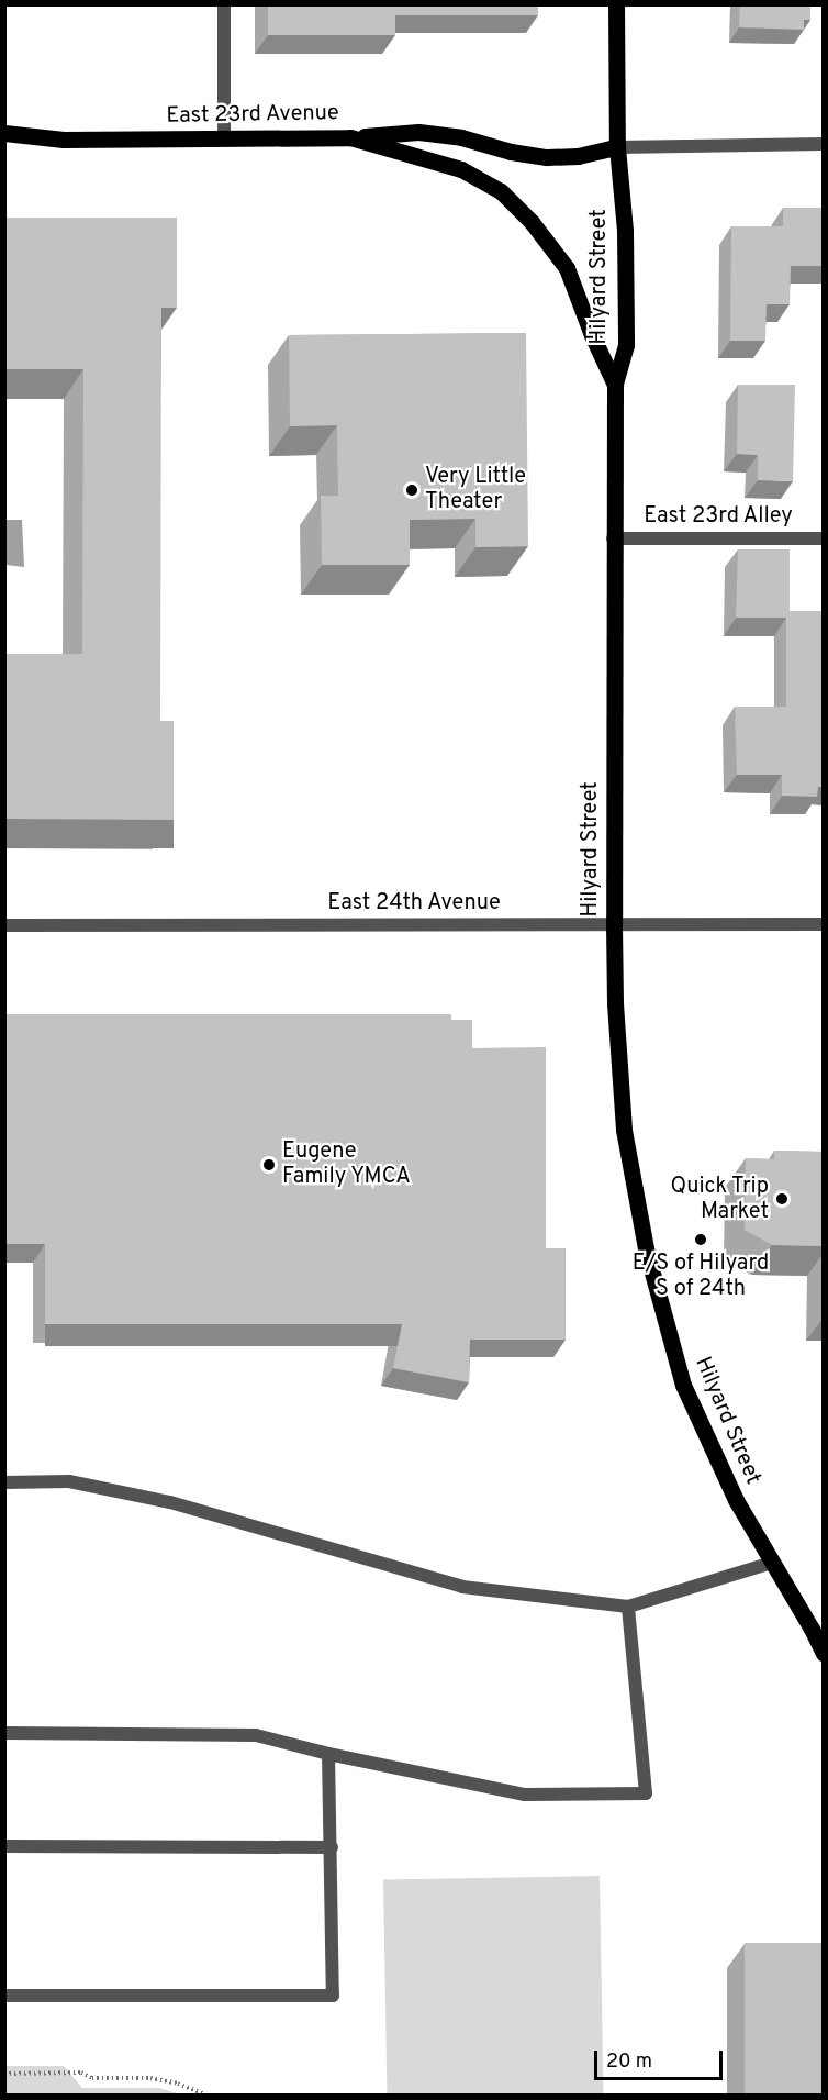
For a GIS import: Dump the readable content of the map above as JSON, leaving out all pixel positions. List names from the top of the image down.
{
  "streets": {
    "main road": ["East 23rd Avenue", "Hilyard Street"],
    "street": ["East 23rd Alley", "East 24th Avenue"]
  },
  "crossings": [
    ["East 23rd Avenue", "Hilyard Street"],
    ["Hilyard Street", "East 23rd Alley"],
    ["Hilyard Street", "East 24th Avenue"]
  ],
  "places": [
    "Very Little Theater",
    "Eugene Family YMCA",
    "Quick Trip Market",
    "E/S of Hilyard S of 24th"
  ],
  "scale_bar": "20 m"
}
